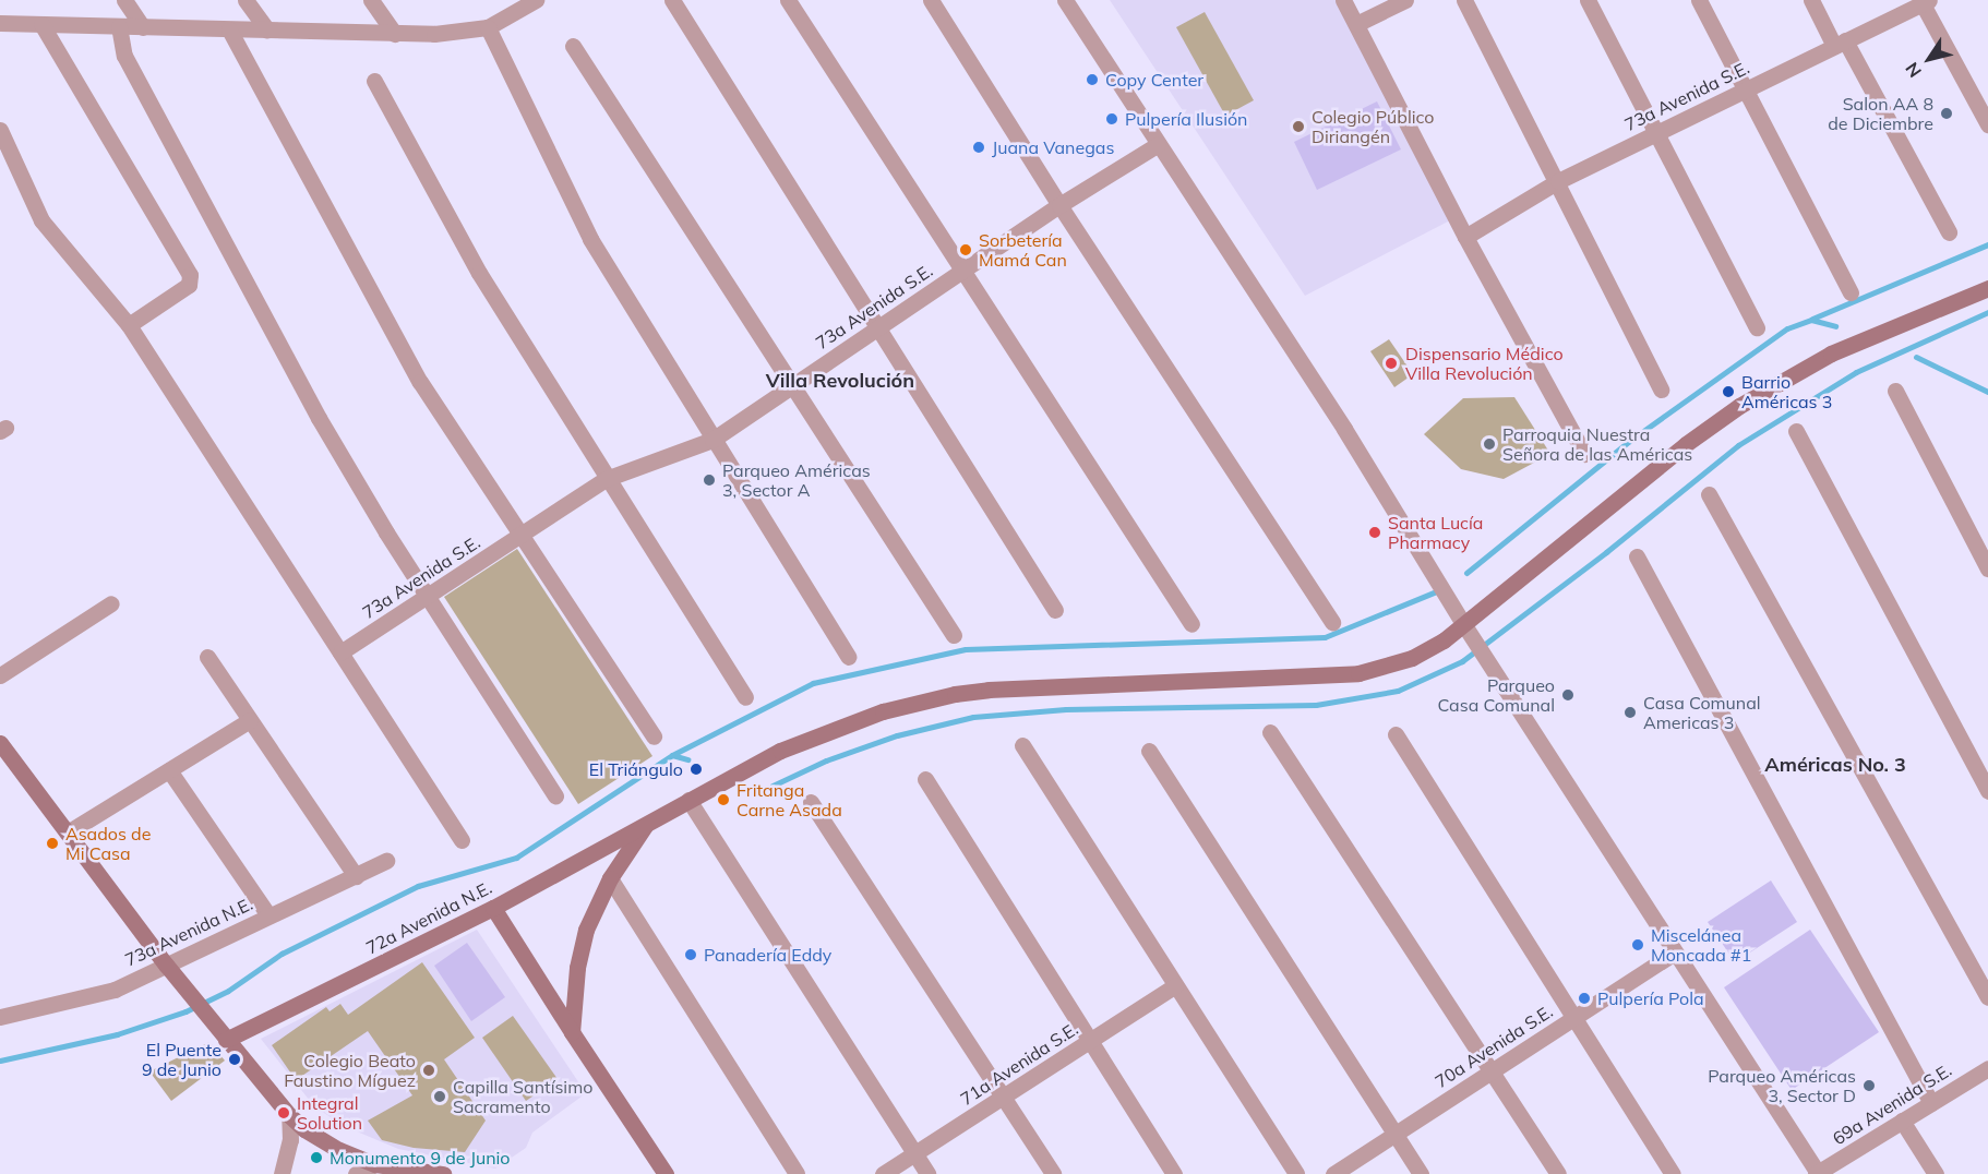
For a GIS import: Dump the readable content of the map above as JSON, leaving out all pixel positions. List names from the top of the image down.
{
  "streets": {
    "street": [
      "73a Avenida S.E.",
      "72a Avenida N.E.",
      "73a Avenida N.E.",
      "70a Avenida S.E.",
      "71a Avenida S.E.",
      "69a Avenida S.E."
    ]
  },
  "districts": ["Villa Revolución", "Américas No. 3"],
  "places": [
    "Copy Center",
    "Salon AA 8 de Diciembre",
    "Pulpería Ilusión",
    "Colegio Público Diriangén",
    "Juana Vanegas",
    "Sorbetería Mamá Can",
    "Dispensario Médico Villa Revolución",
    "Barrio Américas 3",
    "Parroquia Nuestra Señora de las Américas",
    "Parqueo Américas 3, Sector A",
    "Santa Lucía Pharmacy",
    "Parqueo Casa Comunal",
    "Casa Comunal Americas 3",
    "El Triángulo",
    "Fritanga Carne Asada",
    "Asados de Mi Casa",
    "Miscelánea Moncada #1",
    "Panadería Eddy",
    "Pulpería Pola",
    "El Puente 9 de Junio",
    "Colegio Beato Faustino Míguez",
    "Parqueo Américas 3, Sector D",
    "Capilla Santísimo Sacramento",
    "Integral Solution",
    "Monumento 9 de Junio"
  ],
  "north": "bottom left"
}
